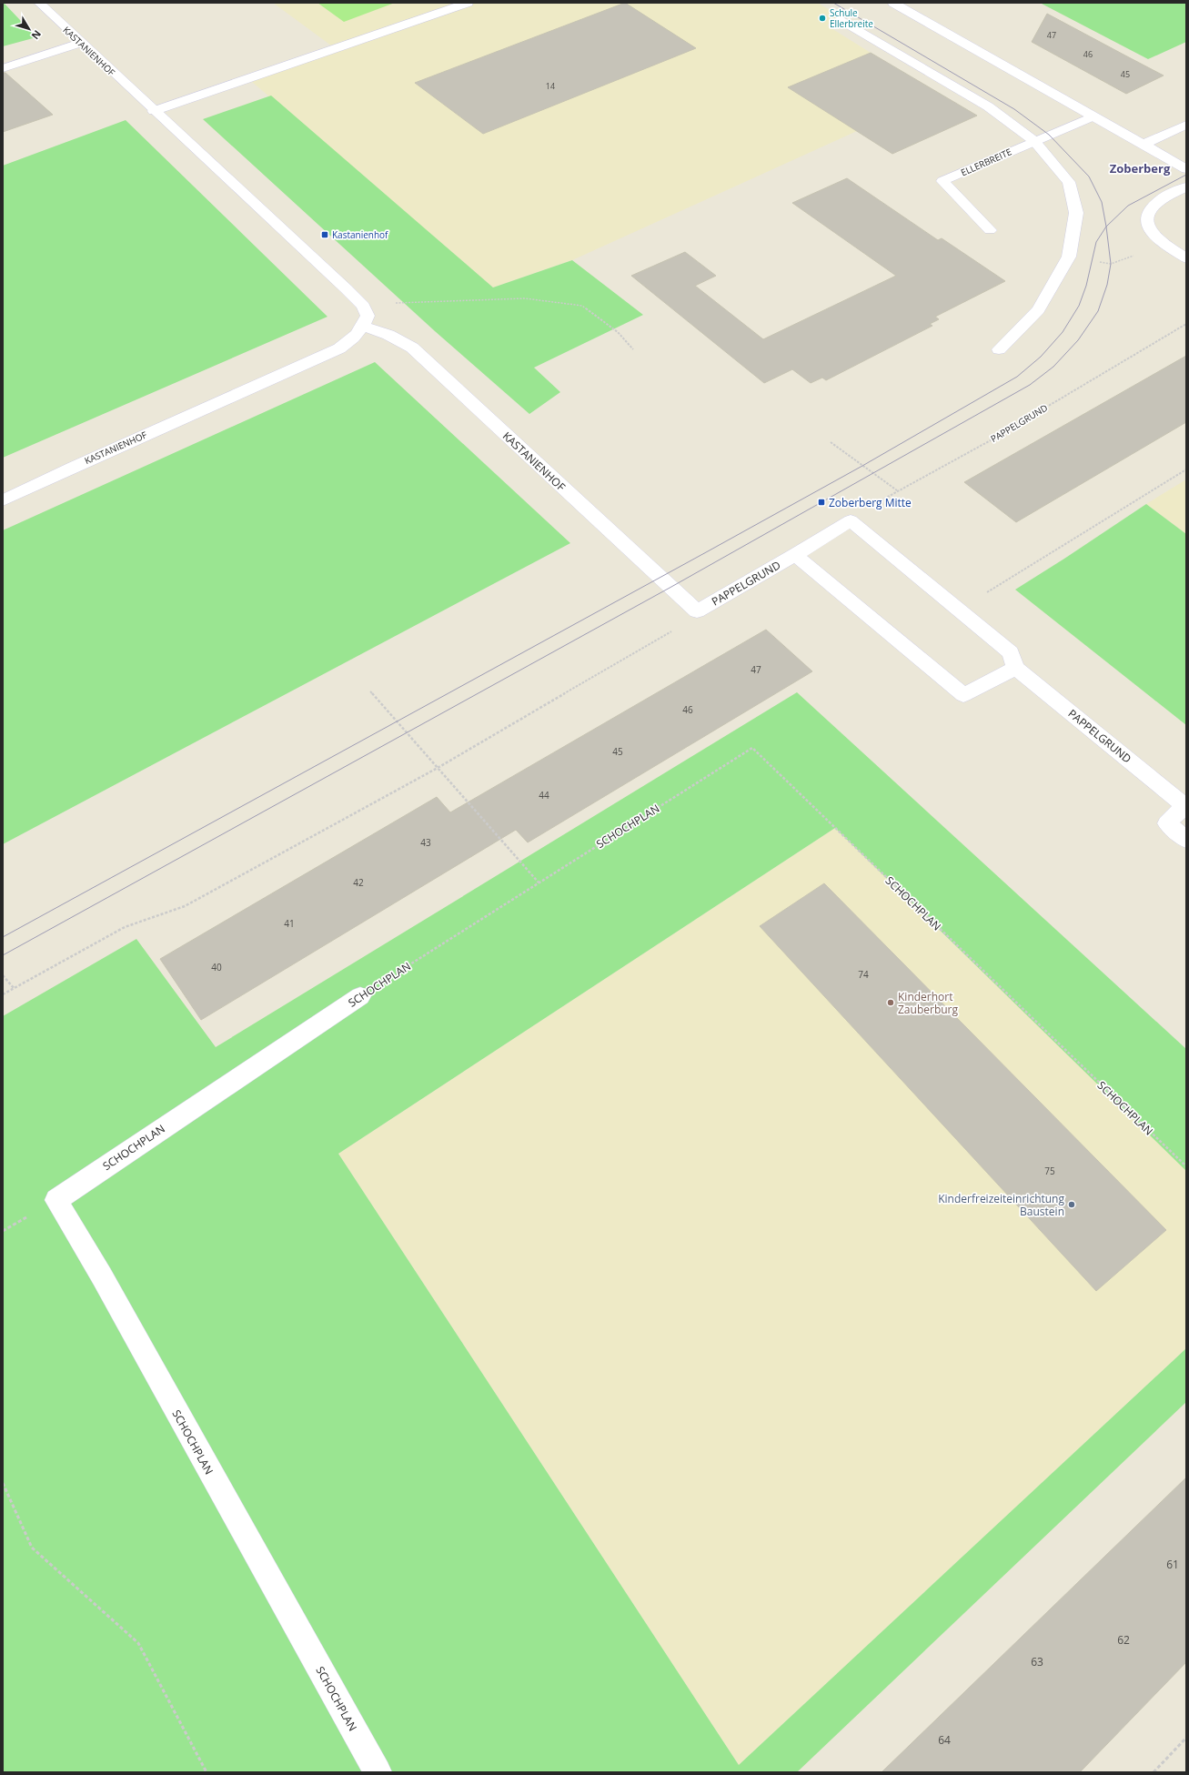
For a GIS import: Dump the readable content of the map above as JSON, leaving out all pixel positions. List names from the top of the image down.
{
  "streets": {
    "street": [
      "KASTANIENHOF",
      "ELLERBREITE",
      "PAPPELGRUND",
      "SCHOCHPLAN"
    ]
  },
  "crossings": [
    ["KASTANIENHOF", "PAPPELGRUND"]
  ],
  "districts": ["Zoberberg"],
  "places": {
    "other": ["Schule Ellerbreite", "Kinderhort Zauberburg", "Kinderfreizeiteinrichtung Baustein"],
    "transit": ["Kastanienhof", "Zoberberg Mitte"]
  },
  "house_numbers": [
    "47",
    "46",
    "45",
    "14",
    "47",
    "46",
    "45",
    "44",
    "43",
    "42",
    "41",
    "40",
    "74",
    "75",
    "61",
    "62",
    "63",
    "64"
  ],
  "north": "bottom right"
}
